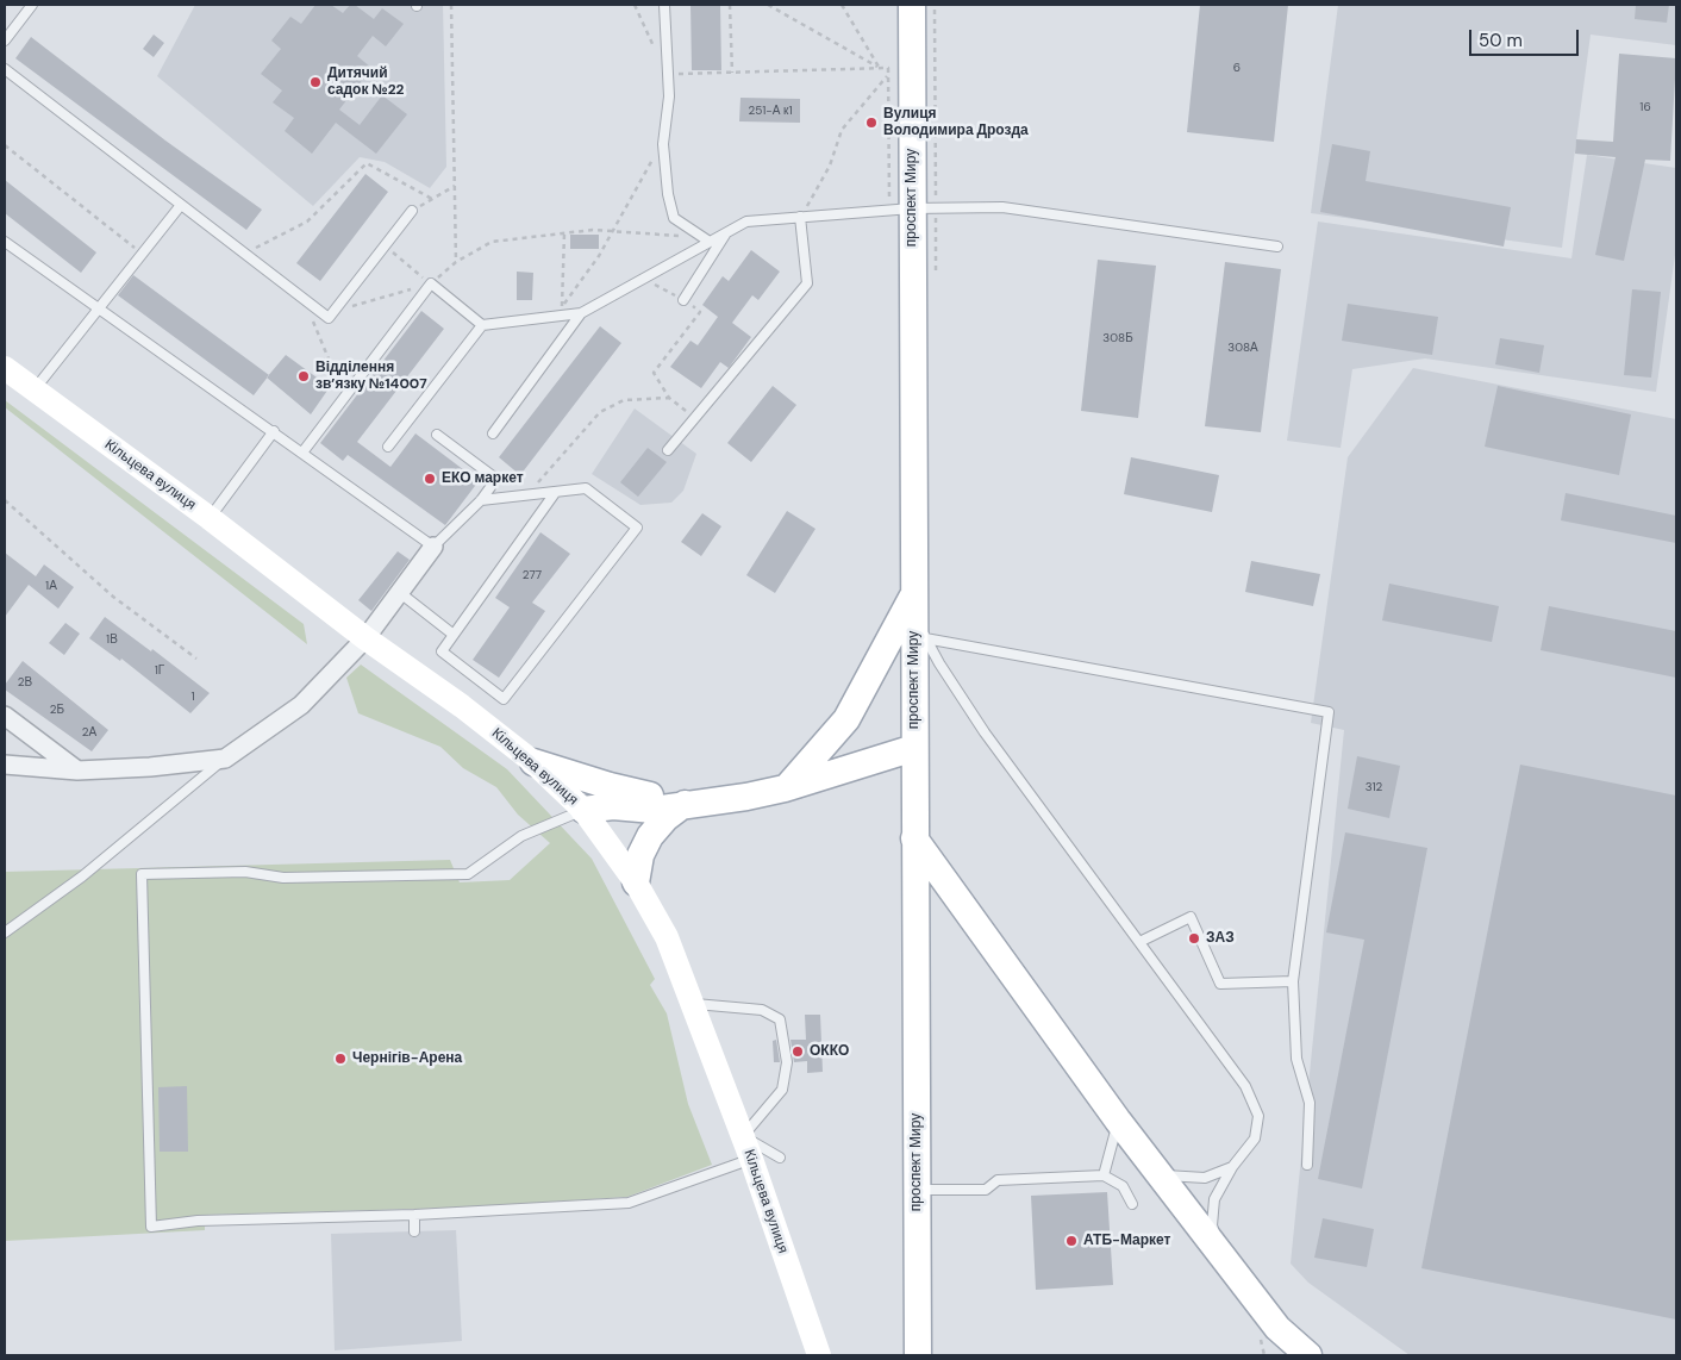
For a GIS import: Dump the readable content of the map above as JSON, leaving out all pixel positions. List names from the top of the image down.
{
  "streets": {
    "main road": ["проспект Миру", "Кільцева вулиця"]
  },
  "places": [
    "Дитячий садок №22",
    "Вулиця Володимира Дрозда",
    "Відділення зв’язку №14007",
    "ЕКО маркет",
    "ЗАЗ",
    "ОККО",
    "Чернігів-Арена",
    "АТБ-Маркет"
  ],
  "house_numbers": [
    "6",
    "16",
    "251-А к1",
    "308Б",
    "308А",
    "277",
    "1А",
    "1В",
    "1Г",
    "2В",
    "1",
    "2Б",
    "2А",
    "312"
  ],
  "scale_bar": "50 m"
}
